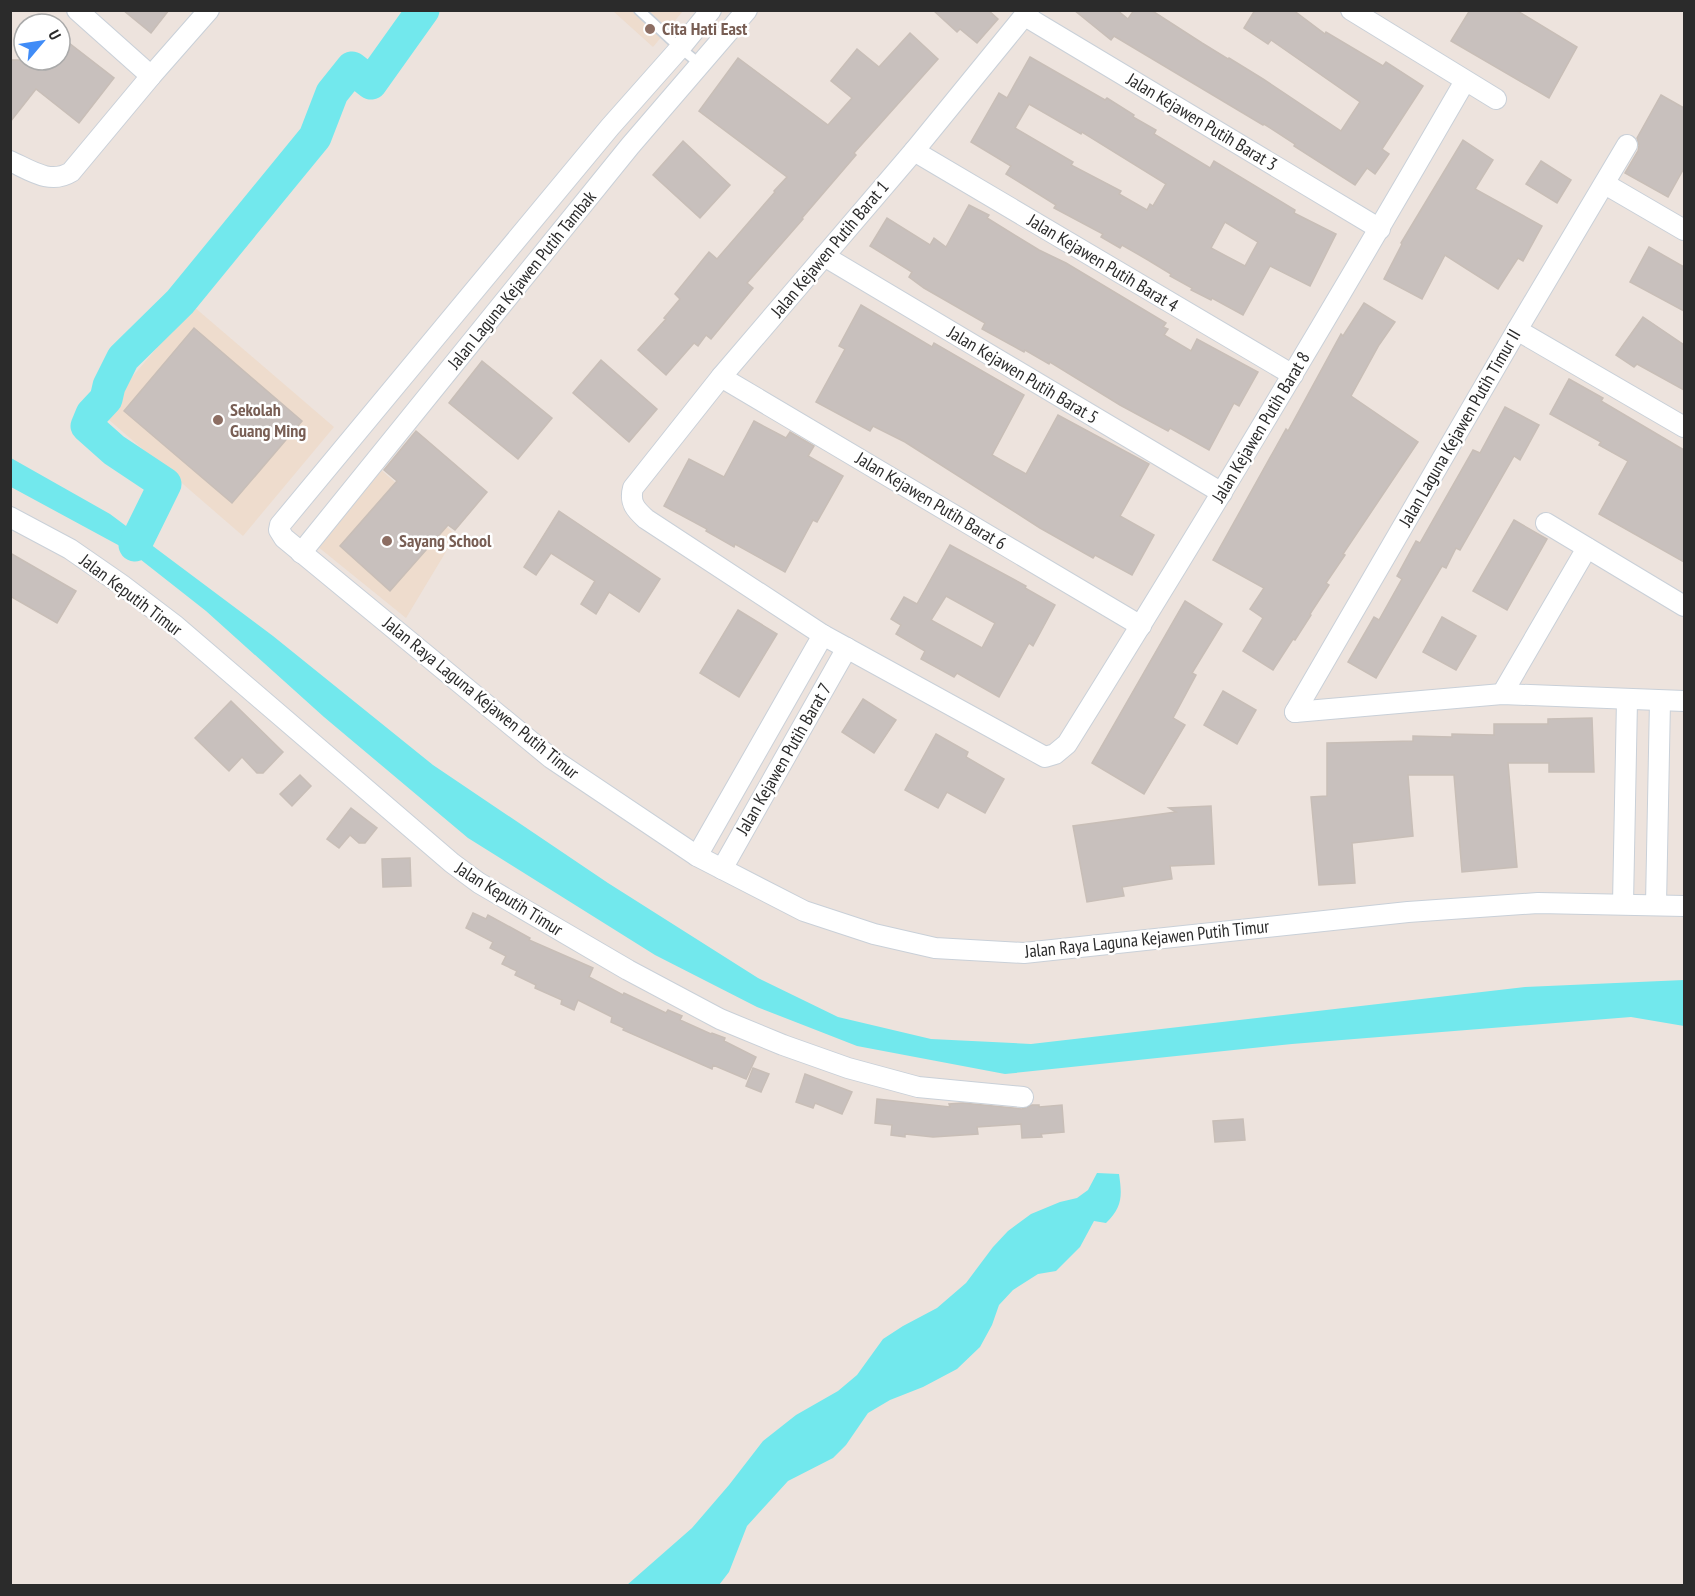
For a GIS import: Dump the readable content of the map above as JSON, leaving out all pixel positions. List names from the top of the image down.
{
  "streets": {
    "street": [
      "Jalan Kejawen Putih Barat 3",
      "Jalan Kejawen Putih Barat 1",
      "Jalan Kejawen Putih Barat 4",
      "Jalan Laguna Kejawen Putih Tambak",
      "Jalan Kejawen Putih Barat 5",
      "Jalan Kejawen Putih Barat 8",
      "Jalan Laguna Kejawen Putih Timur II",
      "Jalan Kejawen Putih Barat 6",
      "Jalan Keputih Timur",
      "Jalan Raya Laguna Kejawen Putih Timur",
      "Jalan Kejawen Putih Barat 7"
    ]
  },
  "crossings": [
    ["Jalan Kejawen Putih Barat 3", "Jalan Kejawen Putih Barat 1"],
    ["Jalan Kejawen Putih Barat 3", "Jalan Kejawen Putih Barat 8"],
    ["Jalan Kejawen Putih Barat 1", "Jalan Kejawen Putih Barat 4"],
    ["Jalan Kejawen Putih Barat 1", "Jalan Kejawen Putih Barat 5"],
    ["Jalan Kejawen Putih Barat 1", "Jalan Kejawen Putih Barat 6"],
    ["Jalan Kejawen Putih Barat 1", "Jalan Kejawen Putih Barat 7"],
    ["Jalan Kejawen Putih Barat 4", "Jalan Kejawen Putih Barat 8"],
    ["Jalan Laguna Kejawen Putih Tambak", "Jalan Raya Laguna Kejawen Putih Timur"],
    ["Jalan Kejawen Putih Barat 5", "Jalan Kejawen Putih Barat 8"],
    ["Jalan Kejawen Putih Barat 8", "Jalan Kejawen Putih Barat 6"],
    ["Jalan Kejawen Putih Barat 8", "Jalan Kejawen Putih Barat 7"],
    ["Jalan Raya Laguna Kejawen Putih Timur", "Jalan Kejawen Putih Barat 7"]
  ],
  "places": ["Cita Hati East", "Sekolah Guang Ming", "Sayang School"],
  "north": "top right"
}
